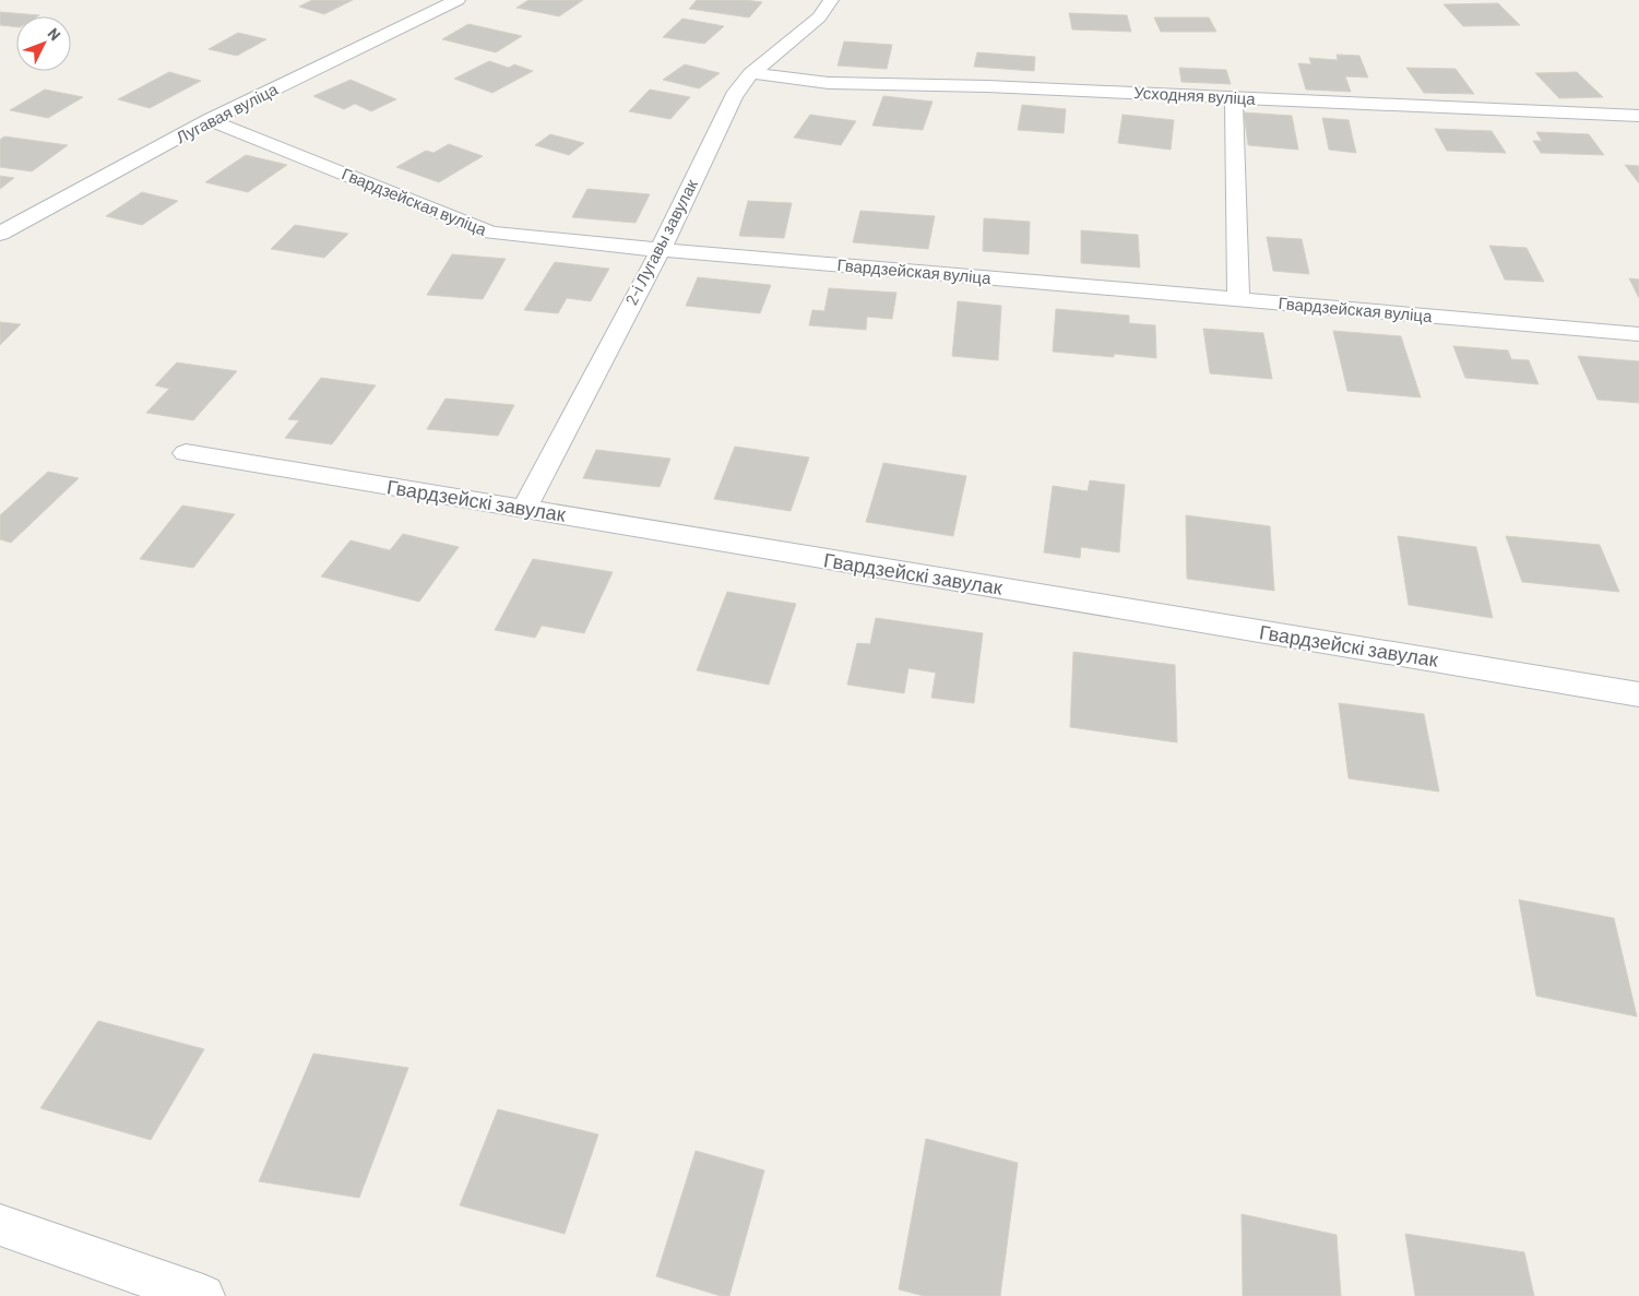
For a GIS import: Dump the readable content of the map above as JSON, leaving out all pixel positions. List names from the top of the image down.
{
  "streets": {
    "street": [
      "Усходняя вуліца",
      "Лугавая вуліца",
      "Гвардзейская вуліца",
      "2-і Лугавы завулак",
      "Гвардзейскі завулак"
    ]
  },
  "crossings": [
    ["Усходняя вуліца", "2-і Лугавы завулак"],
    ["Лугавая вуліца", "Гвардзейская вуліца"],
    ["Гвардзейская вуліца", "2-і Лугавы завулак"],
    ["2-і Лугавы завулак", "Гвардзейскі завулак"]
  ],
  "north": "top right"
}
